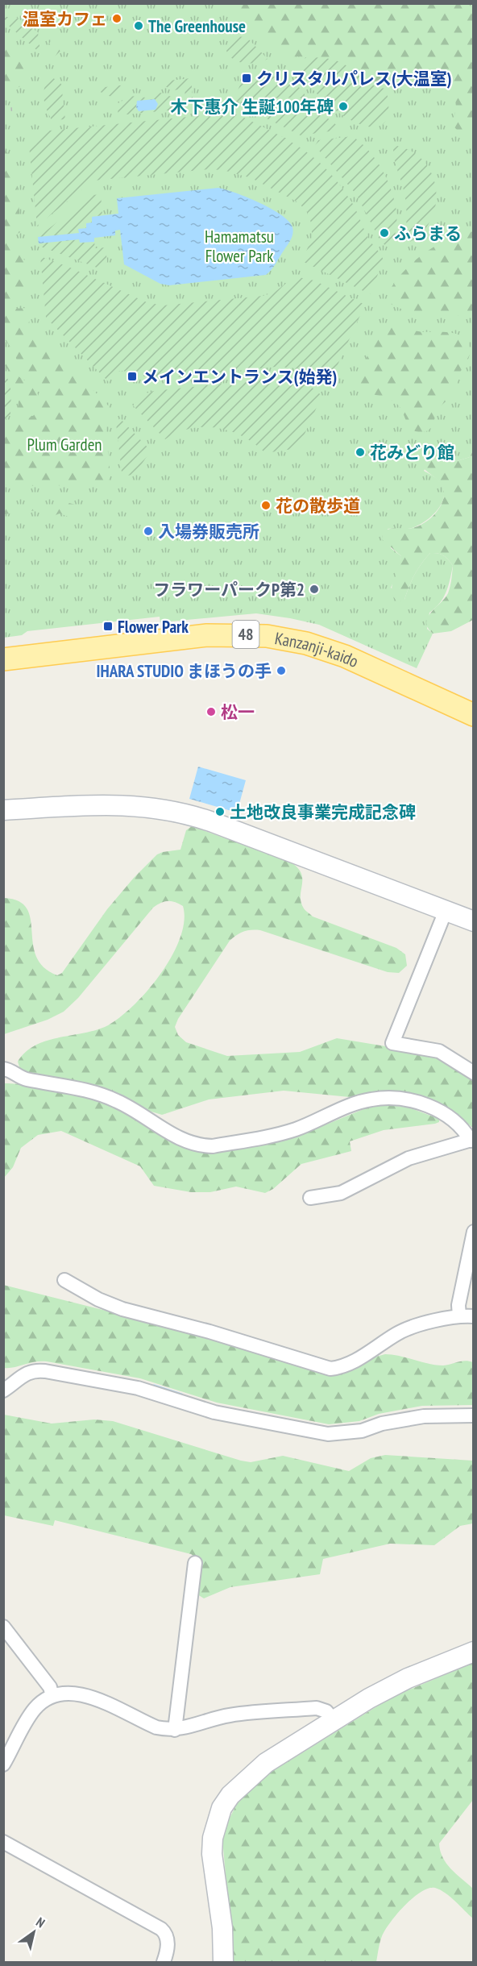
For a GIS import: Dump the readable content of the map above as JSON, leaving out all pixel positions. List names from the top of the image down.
{
  "streets": {
    "main road": ["48", "Kanzanji-kaido"]
  },
  "parks": ["Hamamatsu Flower Park", "Plum Garden"],
  "places": {
    "other": [
      "温室カフェ",
      "The Greenhouse",
      "木下惠介 生誕100年碑",
      "ふらまる",
      "花みどり館",
      "花の散歩道",
      "入場券販売所",
      "フラワーパークP第2",
      "IHARA STUDIO まほうの手",
      "松一",
      "土地改良事業完成記念碑"
    ],
    "transit": ["クリスタルパレス(大温室)", "メインエントランス(始発)", "Flower Park"]
  },
  "north": "top right"
}
